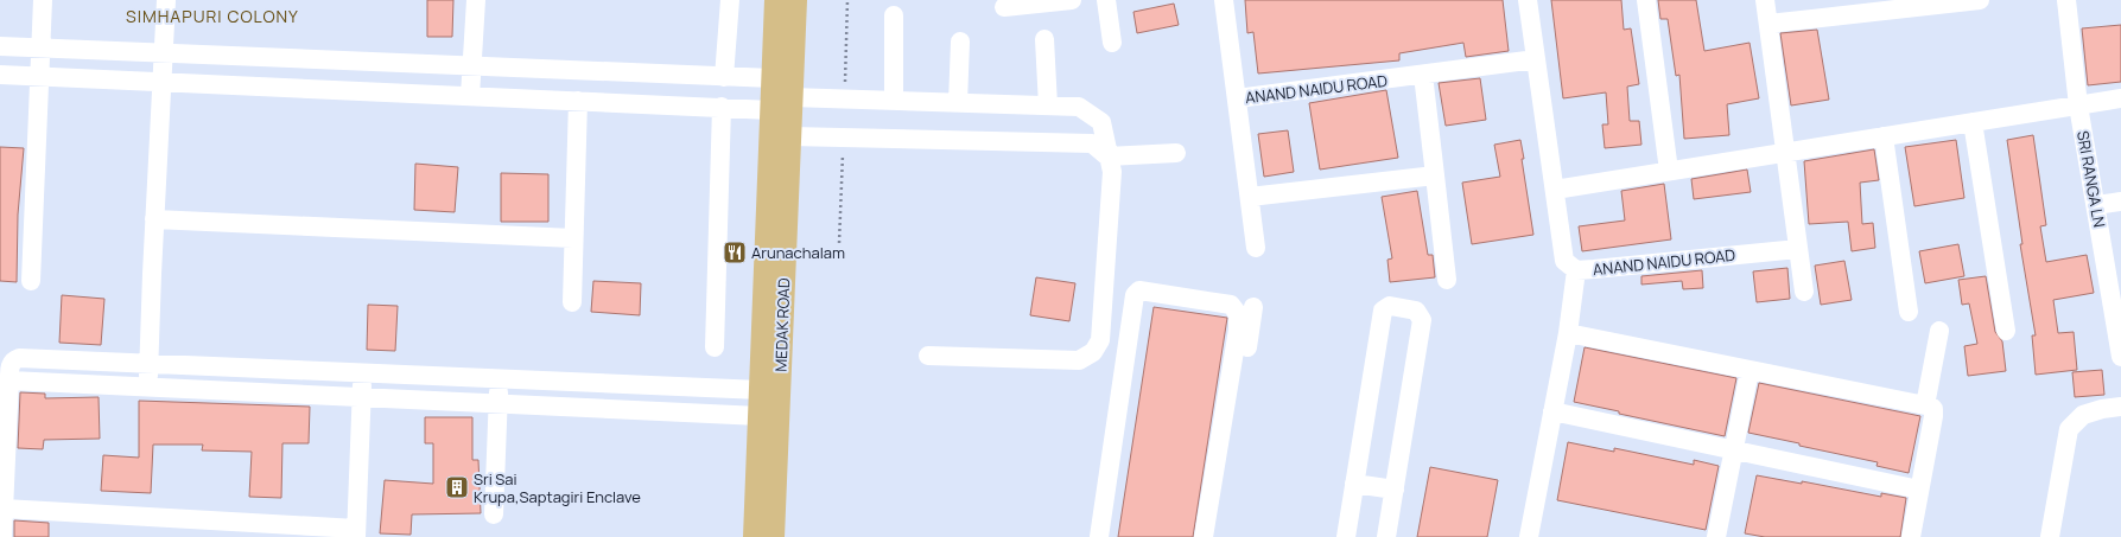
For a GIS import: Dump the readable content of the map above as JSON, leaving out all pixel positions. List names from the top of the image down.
{
  "streets": {
    "main road": ["MEDAK ROAD"],
    "street": ["ANAND NAIDU ROAD", "SRI RANGA LN"]
  },
  "districts": ["SIMHAPURI COLONY"],
  "places": {
    "restaurant": ["Arunachalam"],
    "building": ["Sri Sai Krupa,Saptagiri Enclave"]
  }
}
